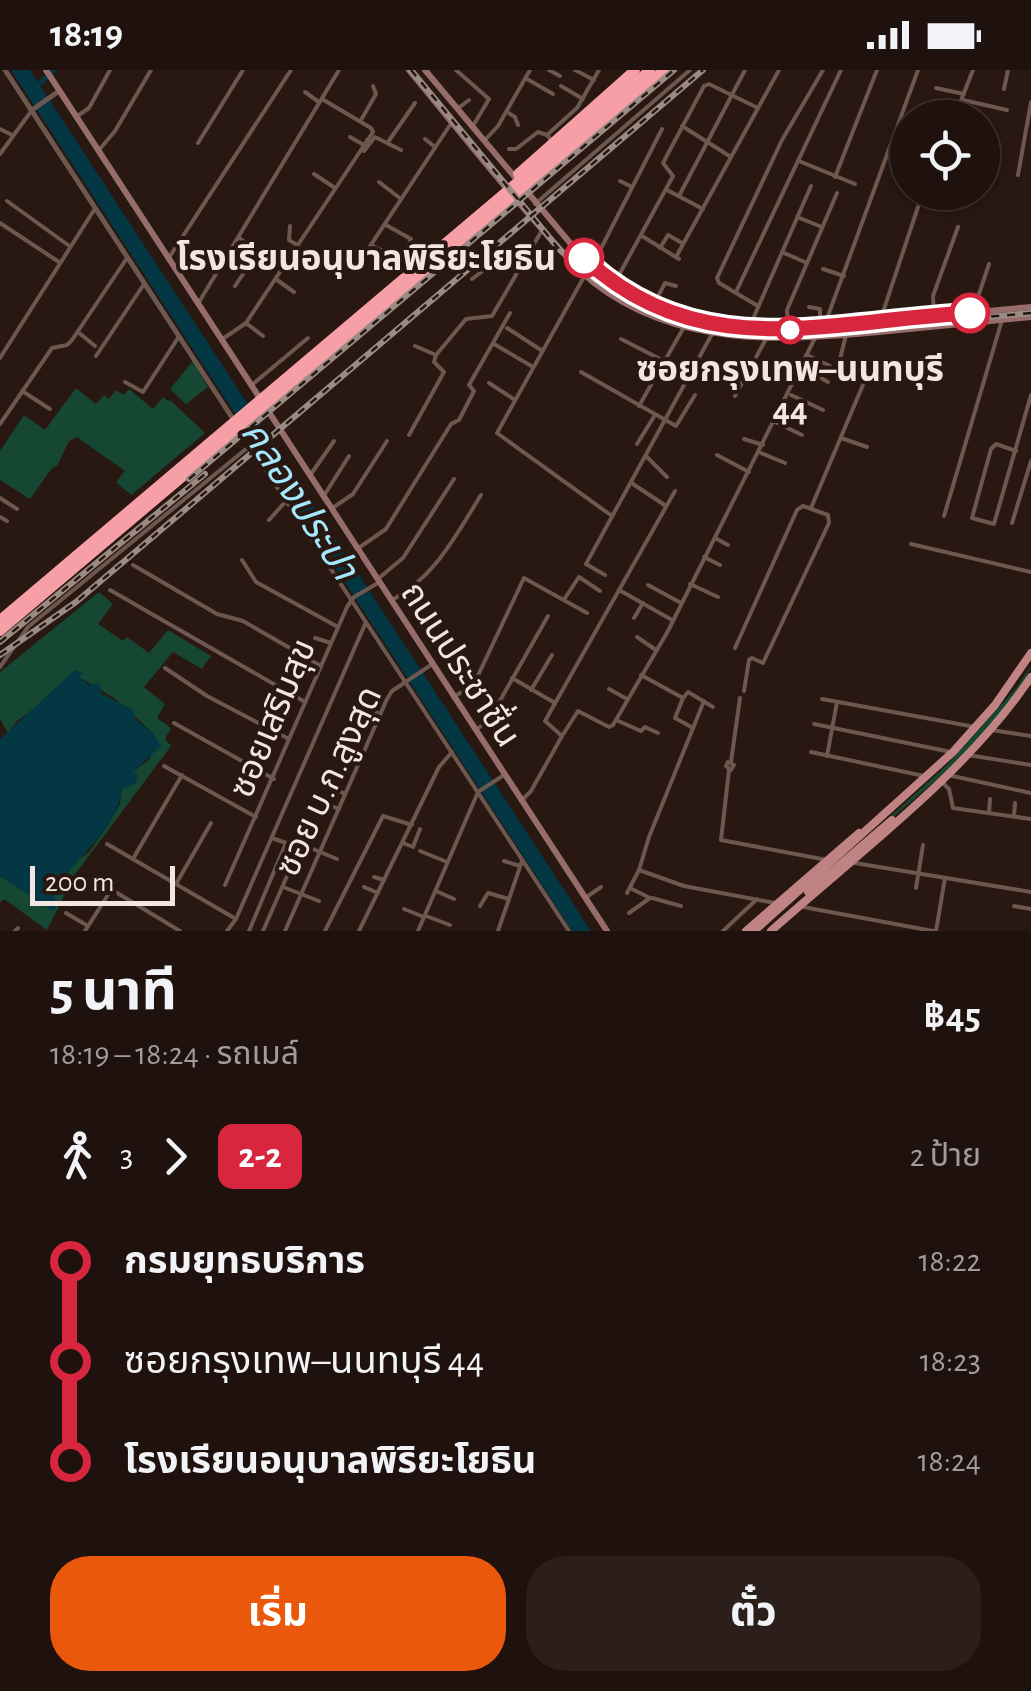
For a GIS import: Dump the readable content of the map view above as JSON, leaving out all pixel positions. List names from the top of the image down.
{
  "streets": {
    "main road": ["ถนนประชาชื่น"],
    "street": ["ซอยเสริมสุข", "ซอย บ.ก.สูงสุด"]
  },
  "crossings": [
    ["ถนนประชาชื่น", "ซอยเสริมสุข"],
    ["ถนนประชาชื่น", "ซอย บ.ก.สูงสุด"]
  ],
  "water": ["คลองประปา"],
  "places": ["โรงเรียนอนุบาลพิริยะโยธิน", "ซอยกรุงเทพ–นนทบุรี 44"],
  "lines": ["bus line 2-2"],
  "scale_bar": "200 m",
  "page": {
    "status": "18:19",
    "scale": "200 m",
    "heading": ["5 นาที", "18:19 – 18:24 · รถเมล์", "฿45"],
    "legs": ["3", "2-2", "2 ป้าย"],
    "list": [
      {
        "name": "กรมยุทธบริการ",
        "value": "18:22"
      },
      {
        "name": "ซอยกรุงเทพ–นนทบุรี 44",
        "value": "18:23"
      },
      {
        "name": "โรงเรียนอนุบาลพิริยะโยธิน",
        "value": "18:24"
      }
    ],
    "buttons": ["เริ่ม", "ตั๋ว"]
  }
}
